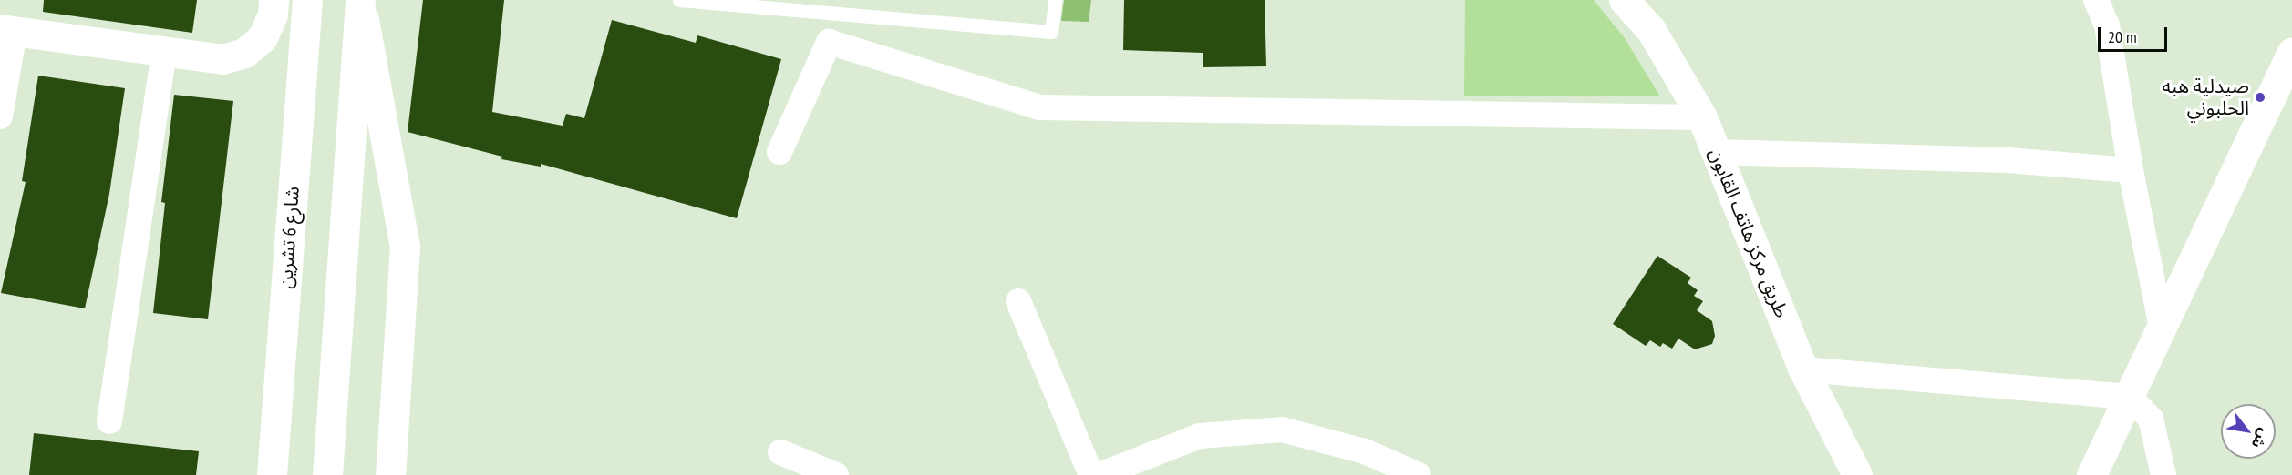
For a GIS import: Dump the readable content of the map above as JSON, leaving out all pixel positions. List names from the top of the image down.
{
  "streets": {
    "main road": ["طريق مركز هاتف القابون", "شارع 6 تشرين"]
  },
  "places": ["صيدلية هبه الحلبوني"],
  "scale_bar": "20 m",
  "north": "bottom right"
}
